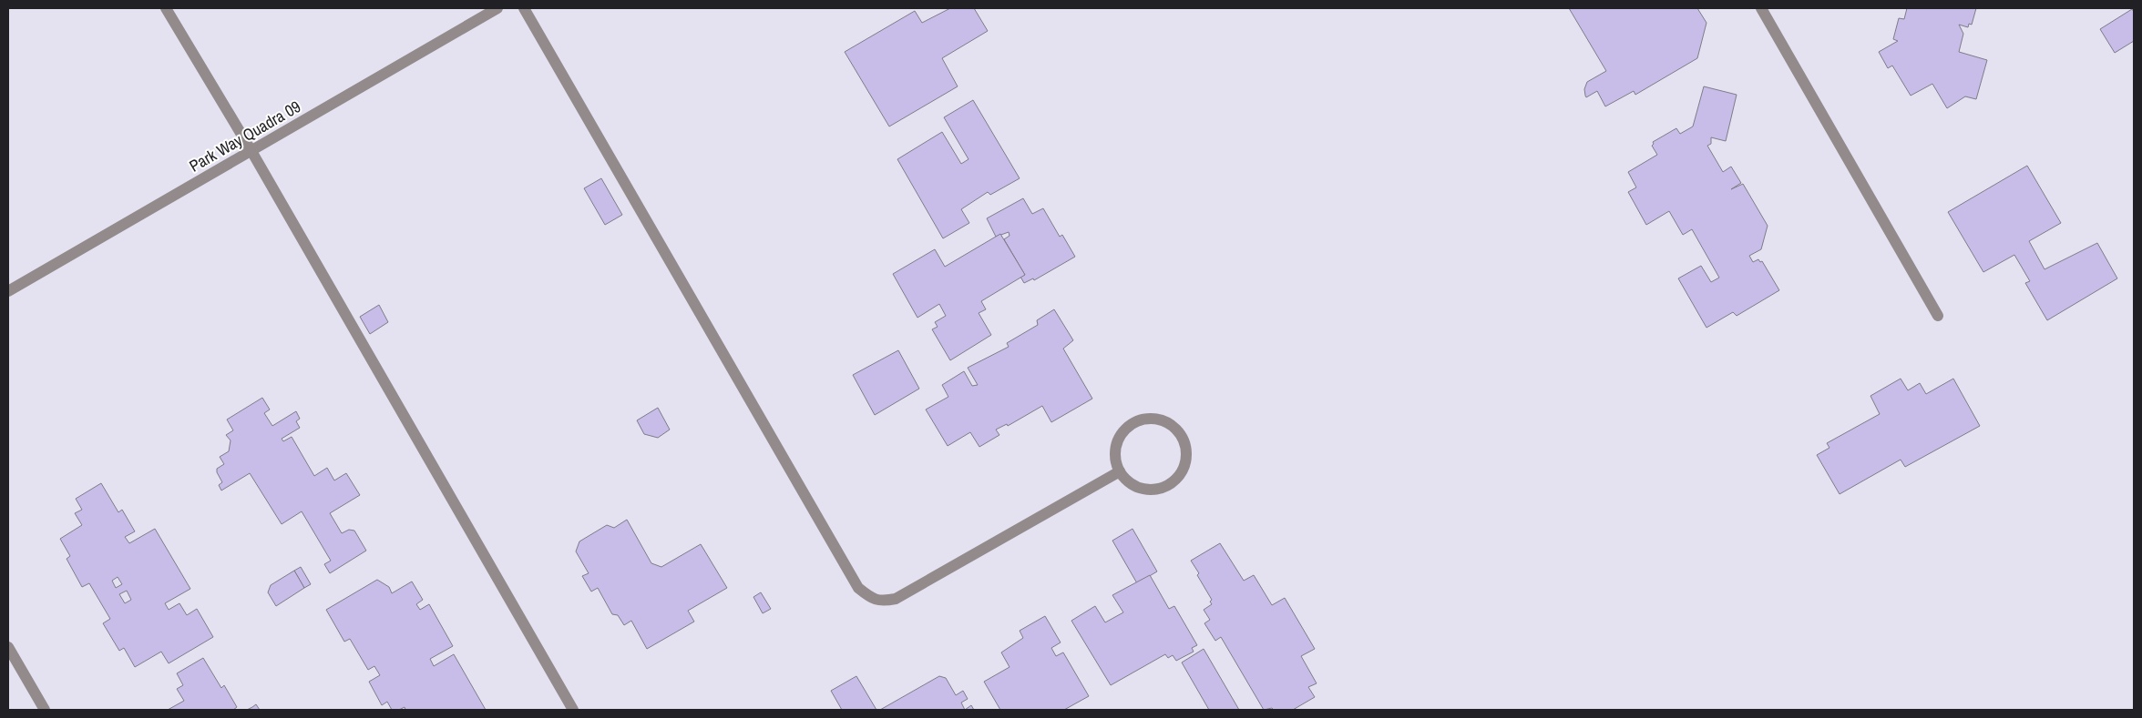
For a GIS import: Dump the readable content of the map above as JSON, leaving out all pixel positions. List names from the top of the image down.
{
  "streets": {
    "street": ["Park Way Quadra 09"]
  }
}
